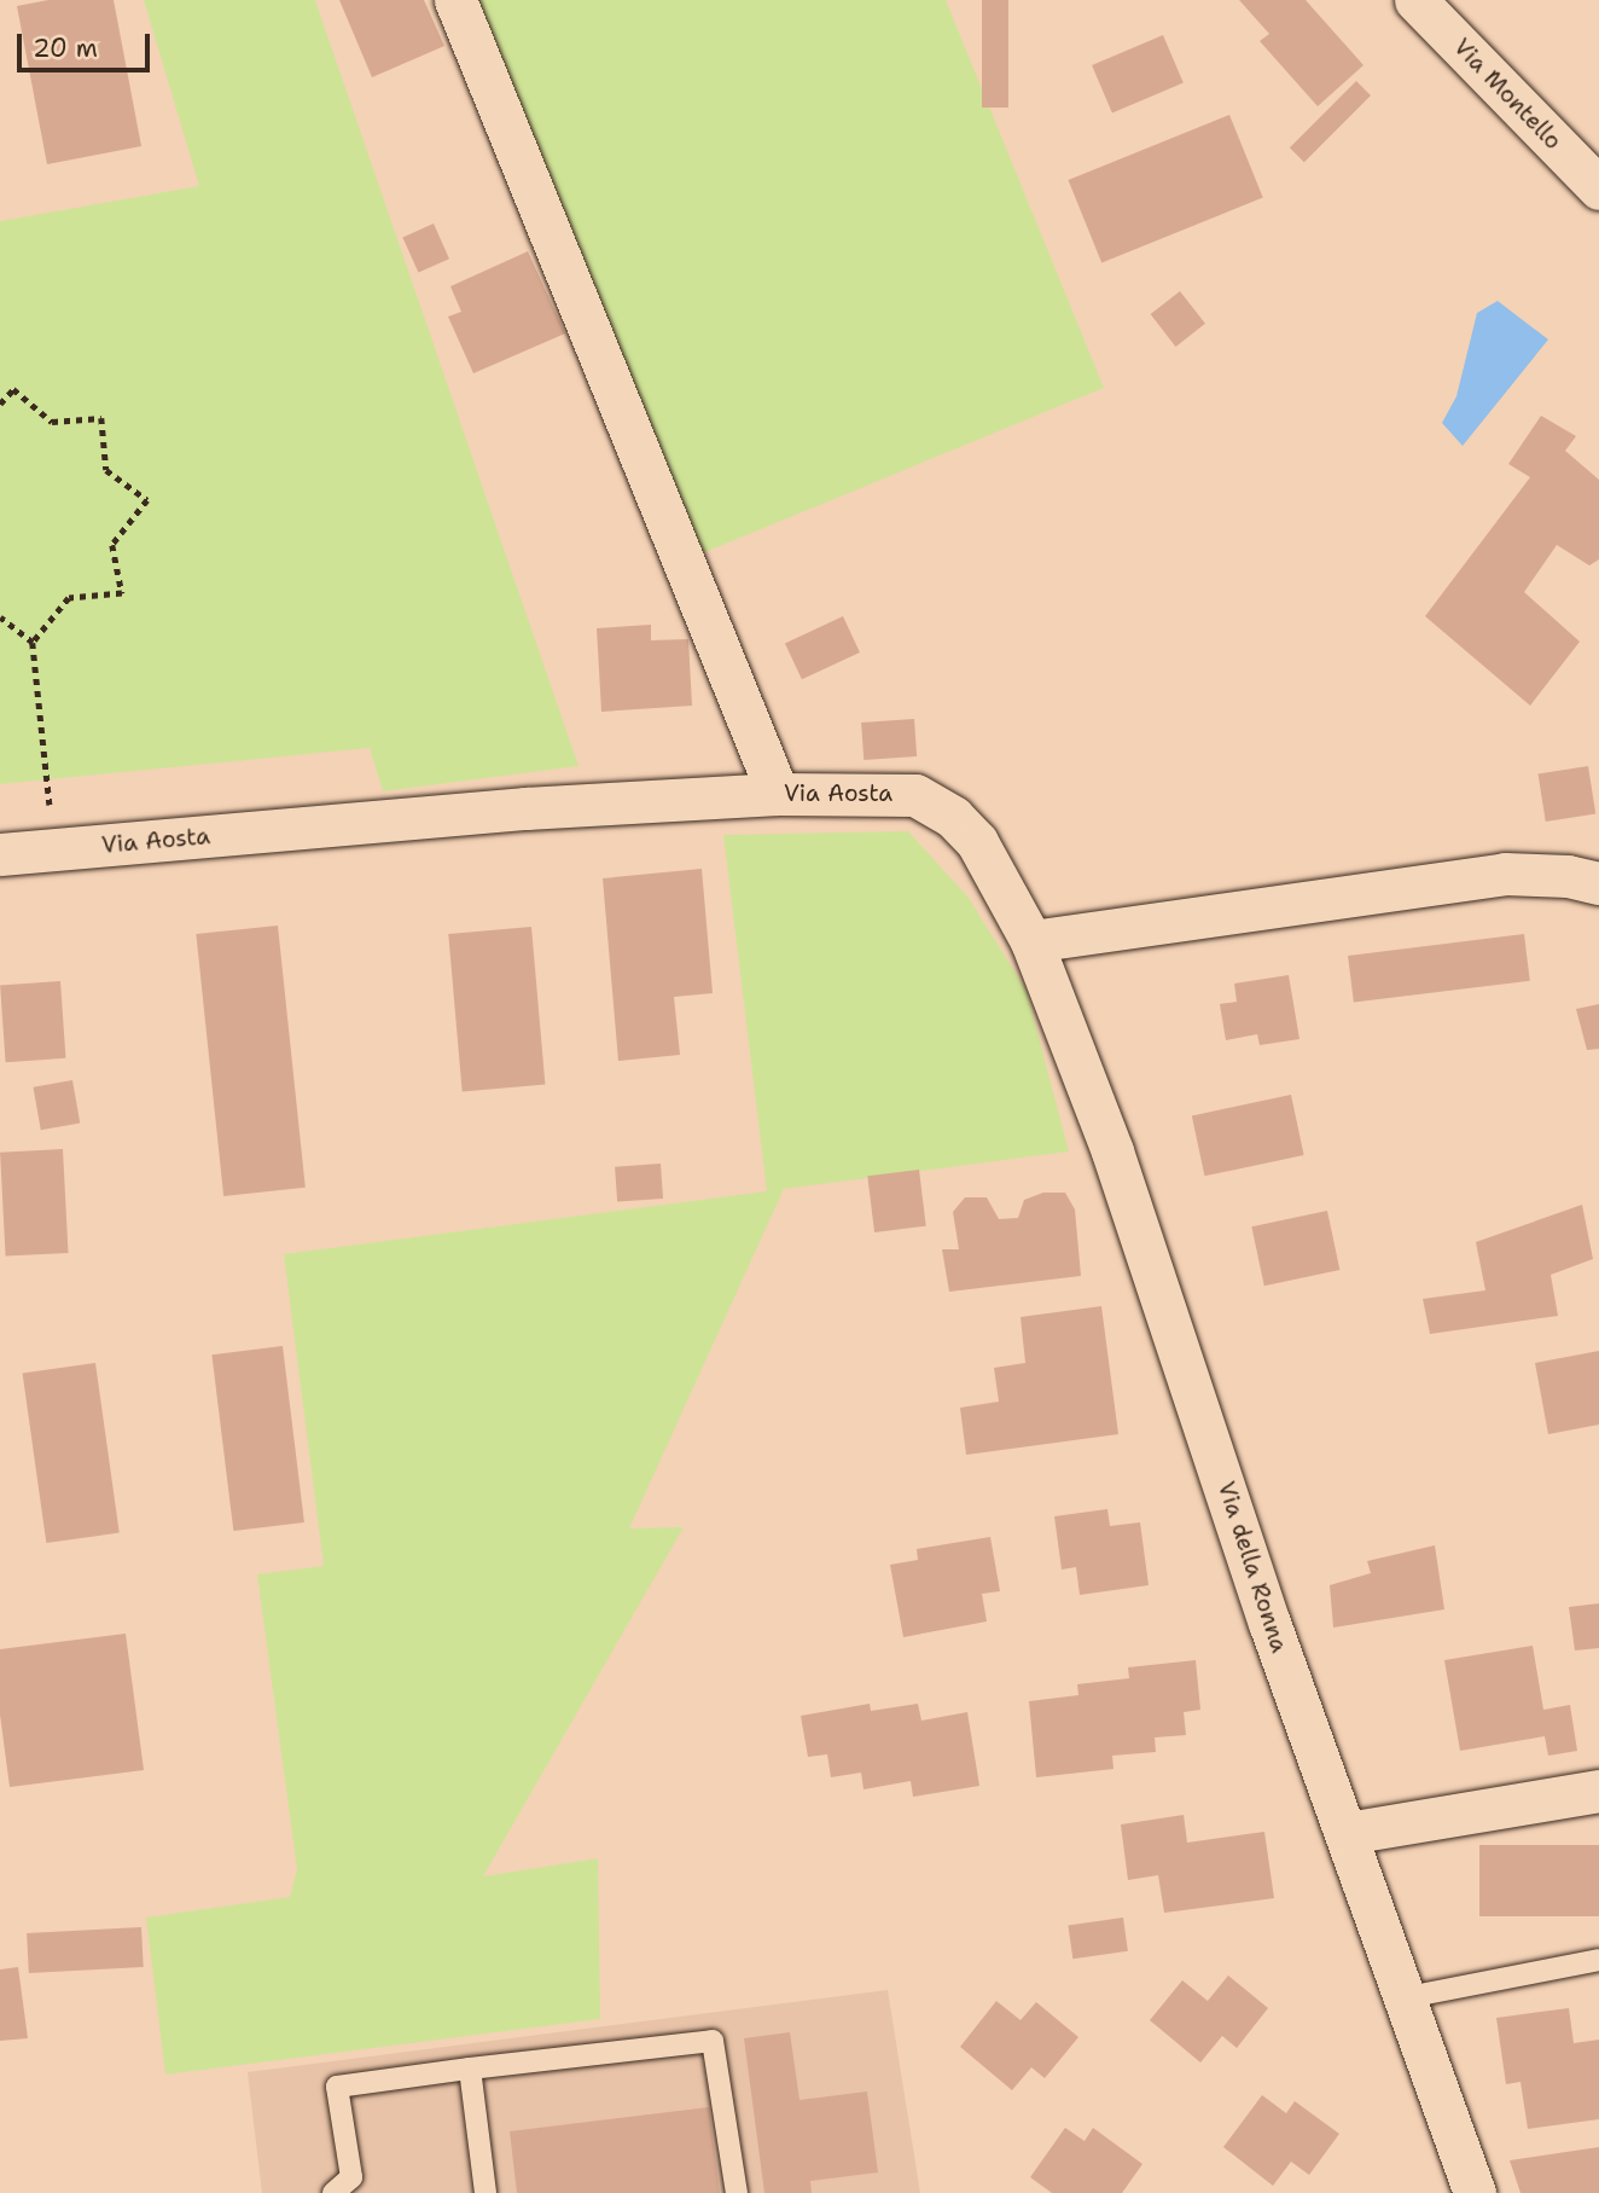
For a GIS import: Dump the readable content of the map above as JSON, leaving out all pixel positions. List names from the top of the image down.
{
  "streets": {
    "street": ["Via Montello", "Via Aosta", "Via della Ronna"]
  },
  "crossings": [
    ["Via Aosta", "Via della Ronna"]
  ],
  "scale_bar": "20 m"
}
